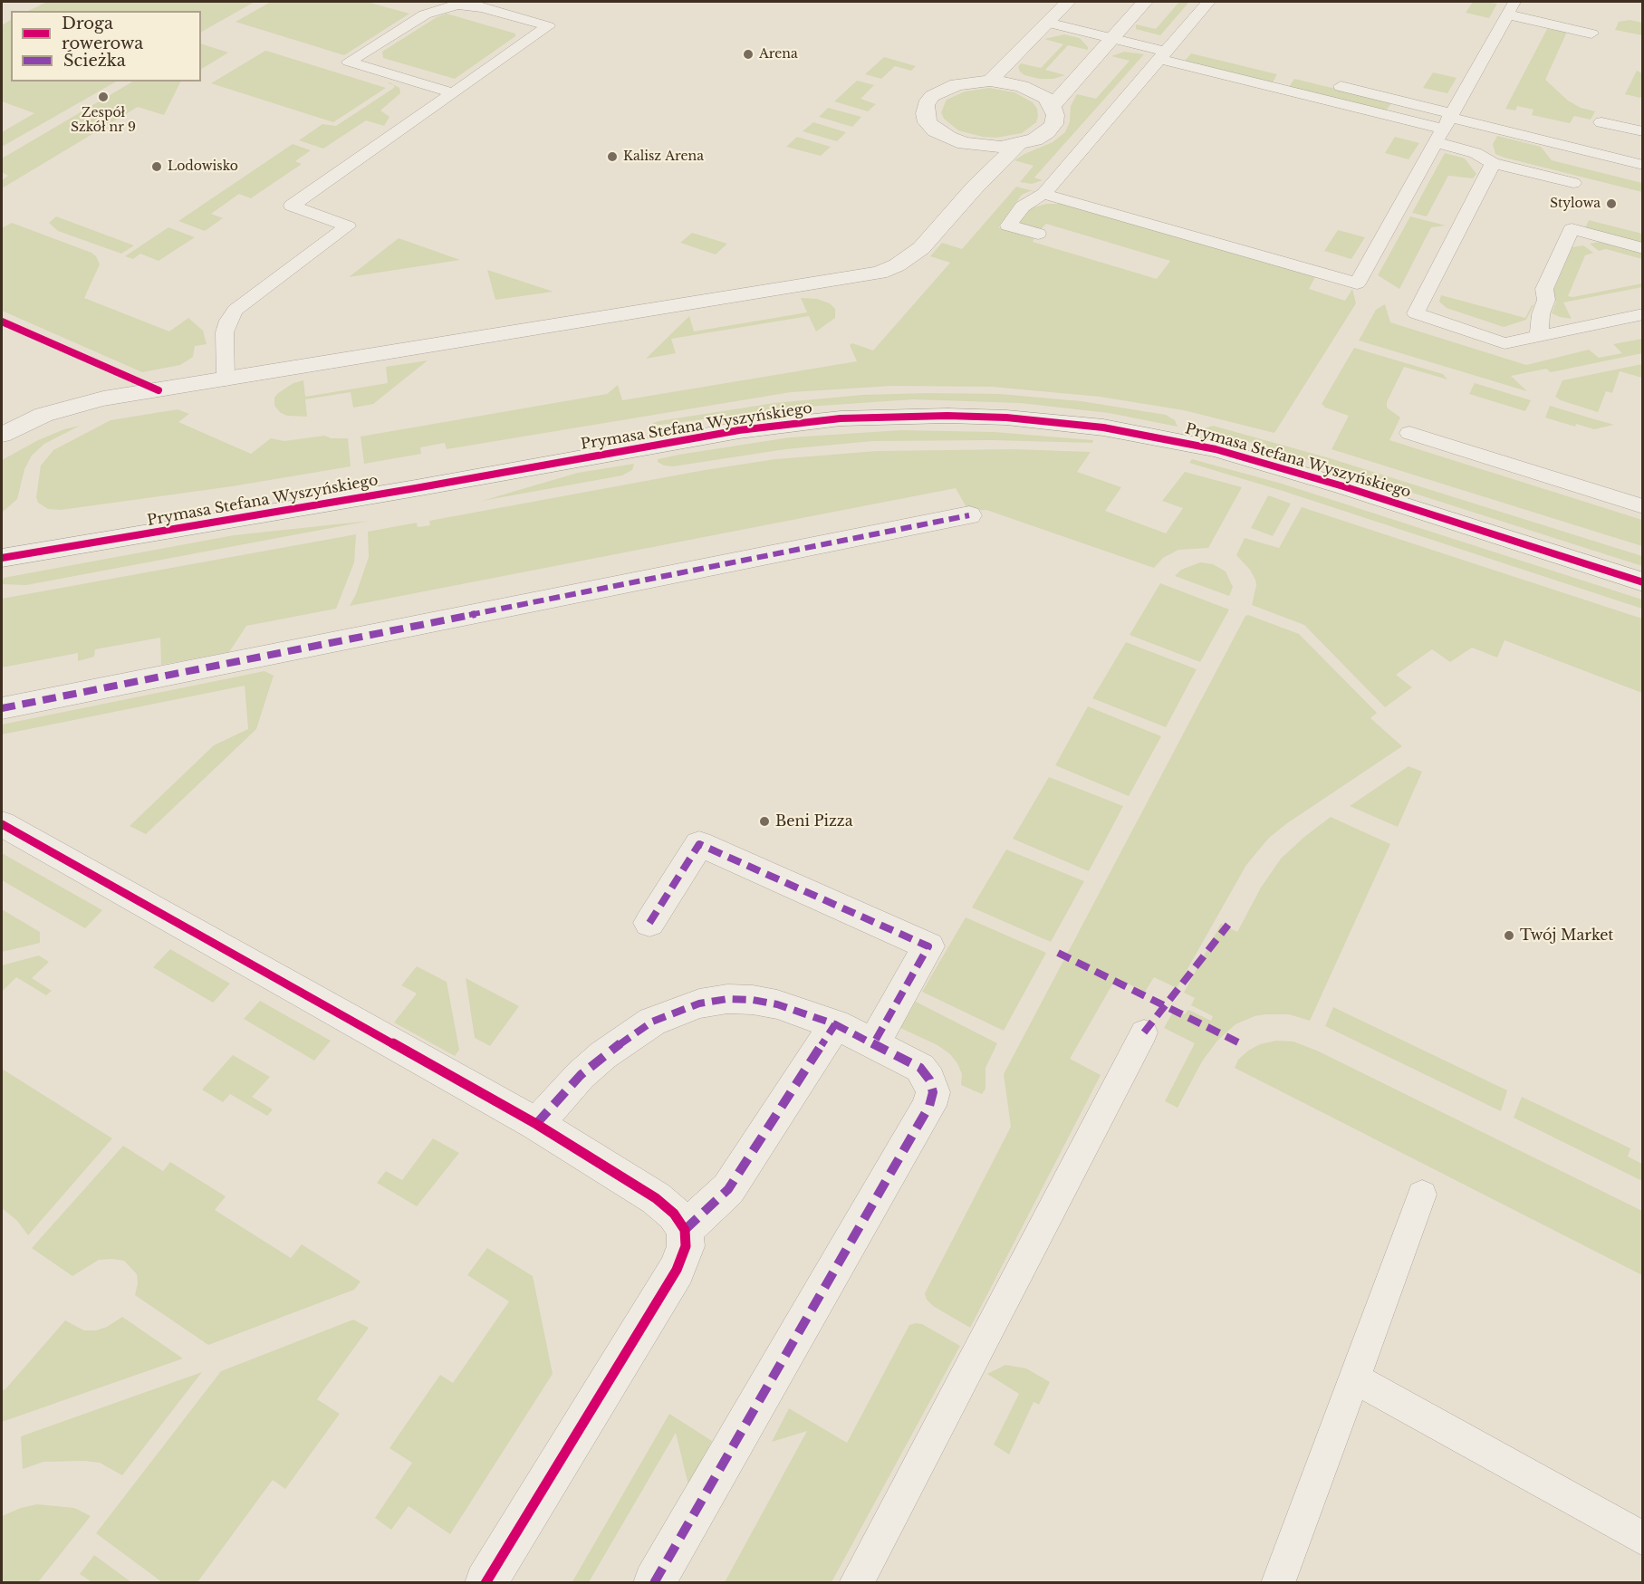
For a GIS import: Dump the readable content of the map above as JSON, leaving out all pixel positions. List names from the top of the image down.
{
  "streets": {
    "street": ["Prymasa Stefana Wyszyńskiego"]
  },
  "places": [
    "Arena",
    "Zespół Szkół nr 9",
    "Kalisz Arena",
    "Lodowisko",
    "Stylowa",
    "Beni Pizza",
    "Twój Market"
  ],
  "legend": ["Droga rowerowa", "Ścieżka"]
}
